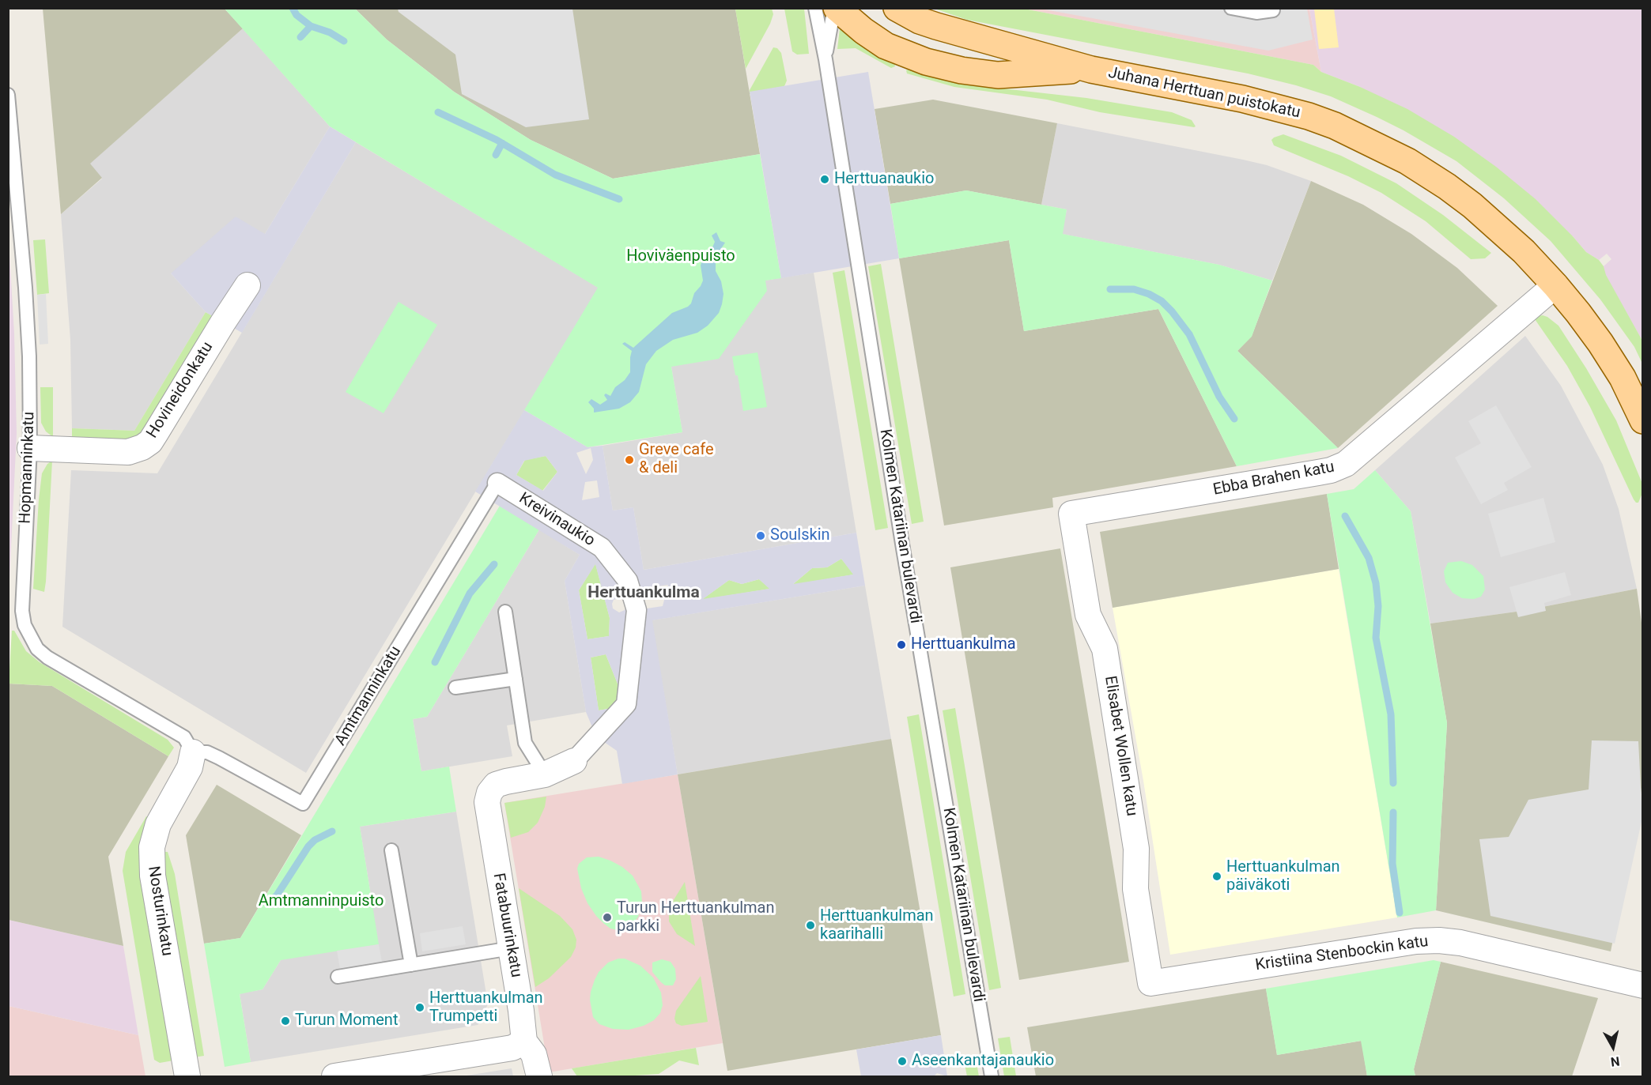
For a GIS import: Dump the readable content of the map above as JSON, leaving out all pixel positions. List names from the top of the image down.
{
  "streets": {
    "main road": ["Juhana Herttuan puistokatu"],
    "street": [
      "Hovineidonkatu",
      "Ebba Brahen katu",
      "Kreivinaukio",
      "Elisabet Wollen katu",
      "Nosturinkatu",
      "Fatabuurinkatu",
      "Kristiina Stenbockin katu"
    ],
    "lane": ["Hopmanninkatu", "Kolmen Katariinan bulevardi", "Amtmanninkatu"]
  },
  "crossings": [
    ["Juhana Herttuan puistokatu", "Ebba Brahen katu"],
    ["Juhana Herttuan puistokatu", "Kolmen Katariinan bulevardi"],
    ["Hovineidonkatu", "Hopmanninkatu"],
    ["Hopmanninkatu", "Amtmanninkatu"],
    ["Hopmanninkatu", "Nosturinkatu"],
    ["Ebba Brahen katu", "Elisabet Wollen katu"],
    ["Kreivinaukio", "Amtmanninkatu"],
    ["Kreivinaukio", "Fatabuurinkatu"],
    ["Amtmanninkatu", "Nosturinkatu"],
    ["Elisabet Wollen katu", "Kristiina Stenbockin katu"]
  ],
  "districts": ["Herttuankulma"],
  "parks": ["Hoviväenpuisto", "Amtmanninpuisto"],
  "places": [
    "Herttuanaukio",
    "Greve cafe & deli",
    "Soulskin",
    "Herttuankulma",
    "Herttuankulman päiväkoti",
    "Turun Herttuankulman parkki",
    "Herttuankulman kaarihalli",
    "Herttuankulman Trumpetti",
    "Turun Moment",
    "Aseenkantajanaukio"
  ],
  "north": "bottom"
}
